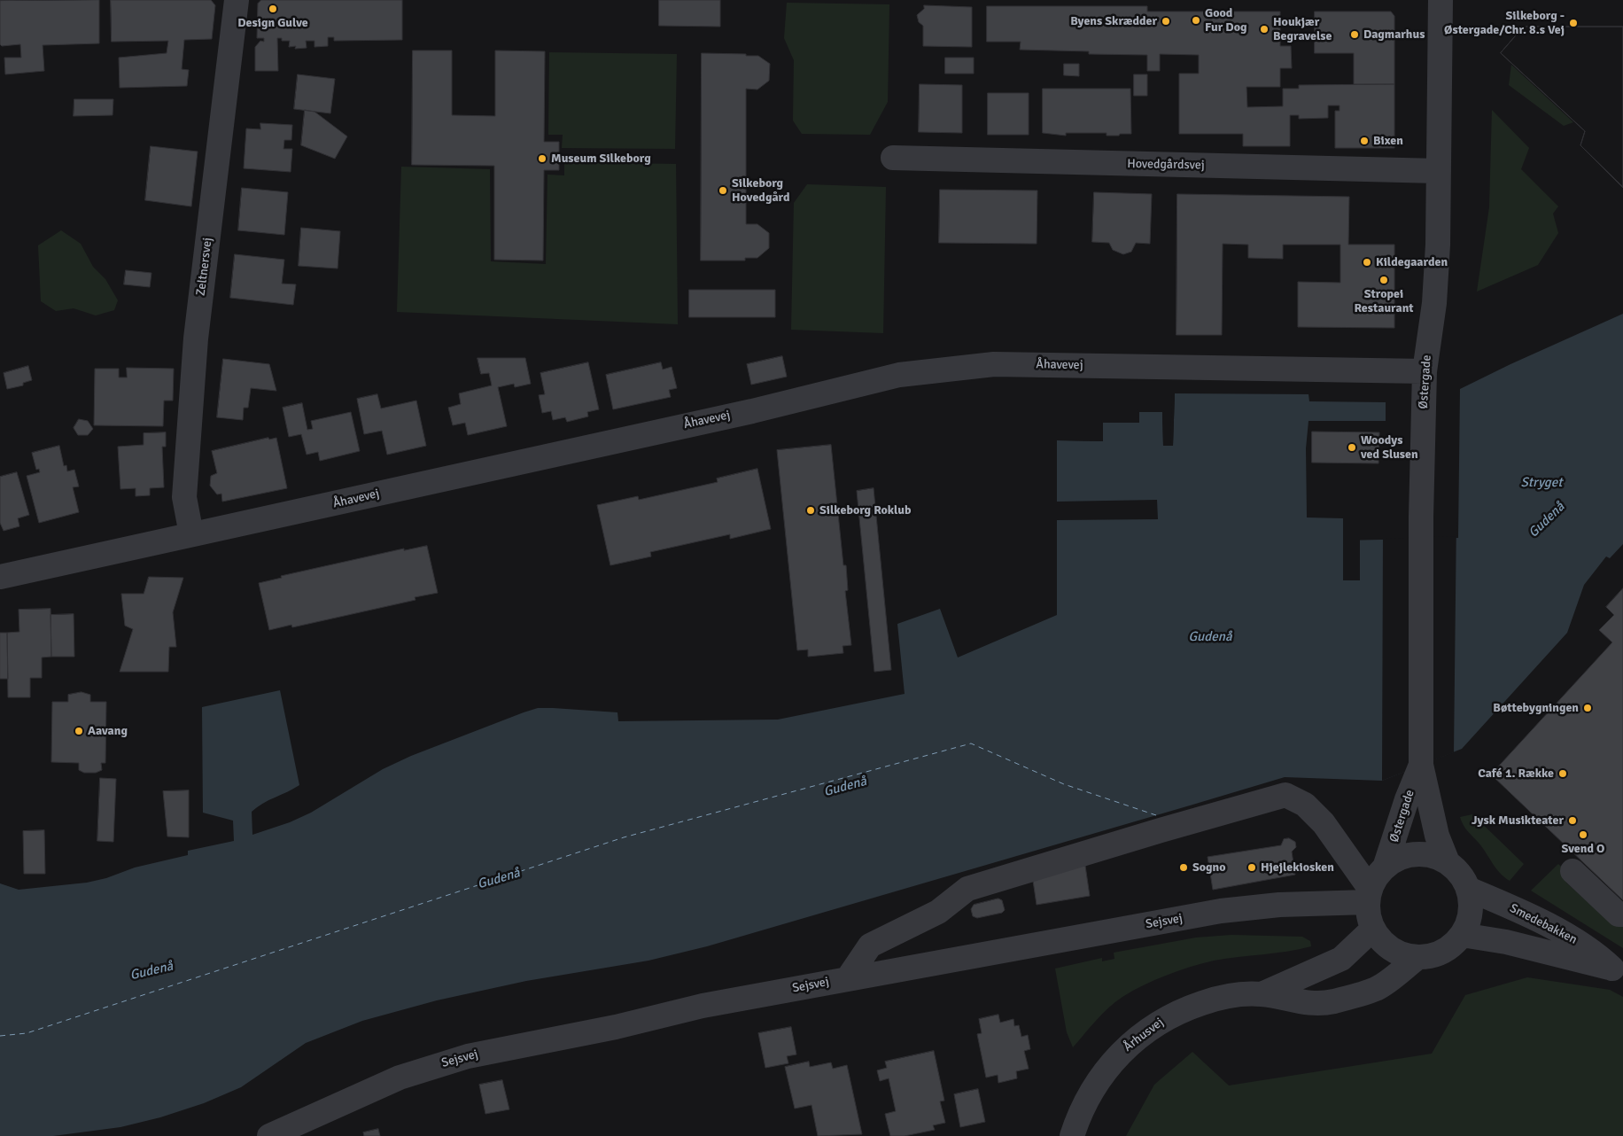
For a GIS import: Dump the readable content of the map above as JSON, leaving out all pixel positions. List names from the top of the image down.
{
  "streets": {
    "street": [
      "Hovedgårdsvej",
      "Zeltnersvej",
      "Åhavevej",
      "Østergade",
      "Sejsvej",
      "Smedebakken",
      "Århusvej"
    ]
  },
  "crossings": [
    ["Hovedgårdsvej", "Østergade"],
    ["Zeltnersvej", "Åhavevej"],
    ["Åhavevej", "Østergade"],
    ["Østergade", "Sejsvej"],
    ["Østergade", "Smedebakken"],
    ["Østergade", "Århusvej"],
    ["Sejsvej", "Smedebakken"],
    ["Sejsvej", "Århusvej"],
    ["Smedebakken", "Århusvej"]
  ],
  "water": ["Stryget", "Gudenå"],
  "places": [
    "Design Gulve",
    "Good Fur Dog",
    "Byens Skrædder",
    "Silkeborg - Østergade/Chr. 8.s Vej",
    "Houkjær Begravelse",
    "Dagmarhus",
    "Bixen",
    "Museum Silkeborg",
    "Silkeborg Hovedgård",
    "Kildegaarden",
    "Stropei Restaurant",
    "Woodys ved Slusen",
    "Silkeborg Roklub",
    "Bøttebygningen",
    "Aavang",
    "Café 1. Række",
    "Jysk Musikteater",
    "Svend O",
    "Sogno",
    "Hjejlekiosken"
  ]
}
